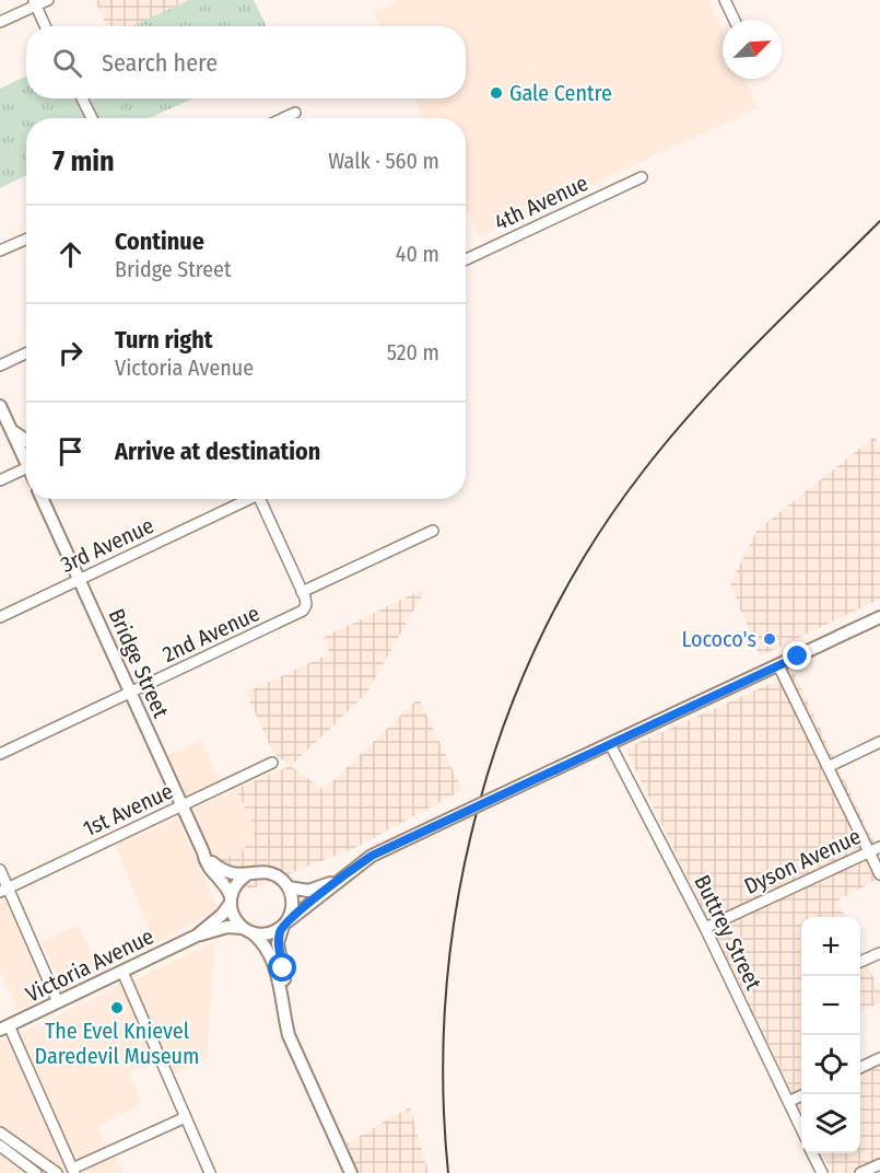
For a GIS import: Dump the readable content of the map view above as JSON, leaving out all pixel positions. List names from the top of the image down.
{
  "streets": {
    "main road": ["Bridge Street", "Victoria Avenue"],
    "street": [
      "4th Avenue",
      "3rd Avenue",
      "2nd Avenue",
      "1st Avenue",
      "Dyson Avenue",
      "Buttrey Street"
    ]
  },
  "crossings": [
    ["3rd Avenue", "Bridge Street"],
    ["2nd Avenue", "Bridge Street"],
    ["Bridge Street", "1st Avenue"],
    ["Bridge Street", "Victoria Avenue"],
    ["Dyson Avenue", "Buttrey Street"]
  ],
  "places": ["Gale Centre", "Lococo's", "The Evel Knievel Daredevil Museum"],
  "north": "top right",
  "page": {
    "search": "Search here",
    "heading": ["7 min", "Walk · 560 m"],
    "list": [
      ["Continue", "Bridge Street", "40 m"],
      ["Turn right", "Victoria Avenue", "520 m"],
      "Arrive at destination"
    ],
    "map_buttons": ["+", "−"]
  }
}
